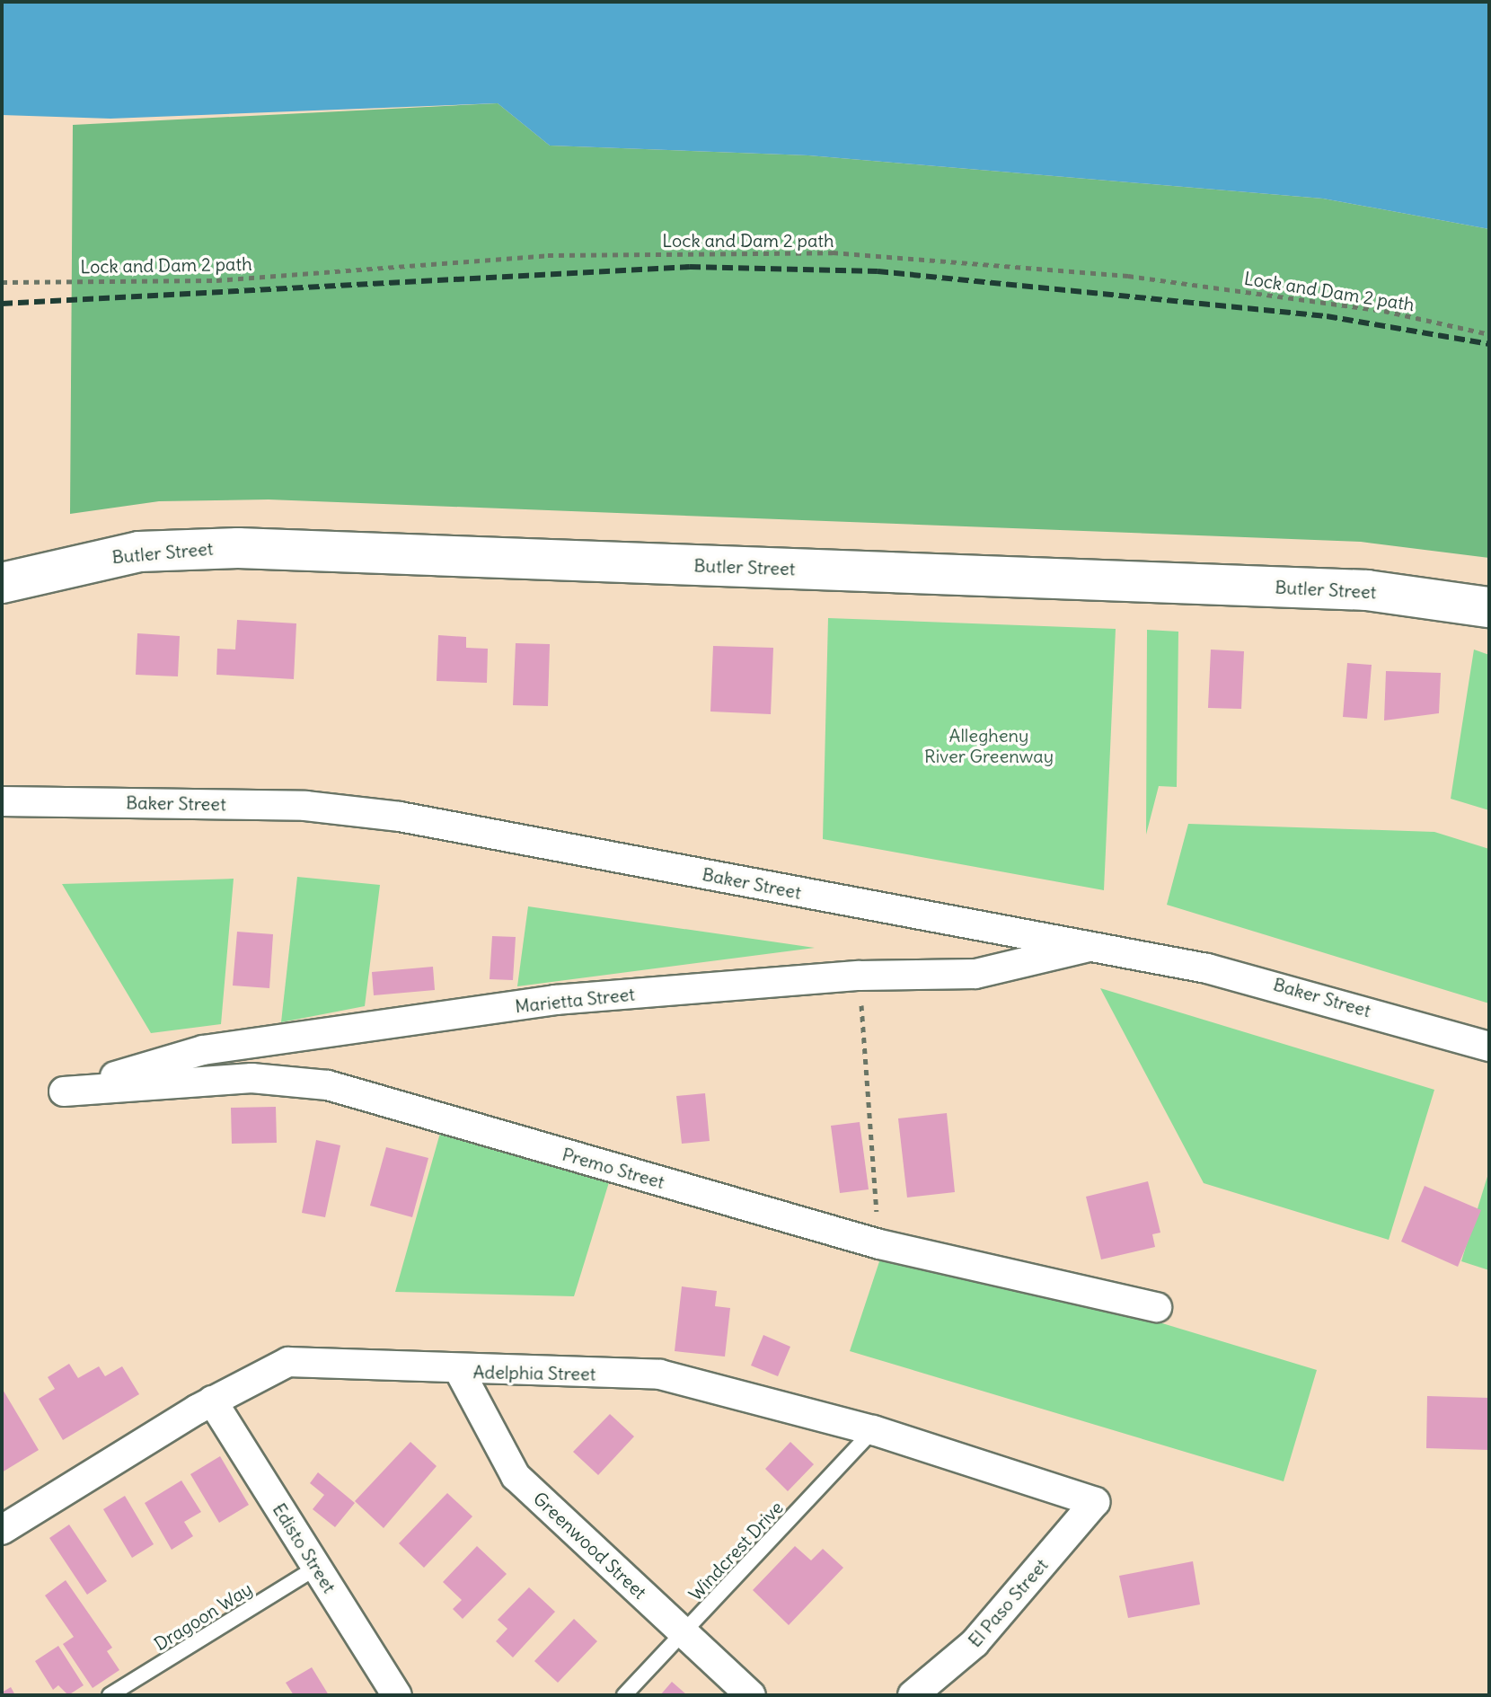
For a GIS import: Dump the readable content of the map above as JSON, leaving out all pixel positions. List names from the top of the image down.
{
  "streets": {
    "highway": ["Butler Street"],
    "street": [
      "Baker Street",
      "Marietta Street",
      "Premo Street",
      "Adelphia Street",
      "Greenwood Street",
      "Edisto Street",
      "El Paso Street"
    ],
    "lane": ["Windcrest Drive", "Dragoon Way"],
    "path": ["Lock and Dam 2 path"]
  },
  "crossings": [
    ["Baker Street", "Marietta Street"],
    ["Marietta Street", "Premo Street"],
    ["Adelphia Street", "Greenwood Street"],
    ["Adelphia Street", "Edisto Street"],
    ["Adelphia Street", "Windcrest Drive"],
    ["Adelphia Street", "El Paso Street"],
    ["Greenwood Street", "Windcrest Drive"],
    ["Edisto Street", "Dragoon Way"]
  ],
  "parks": ["Allegheny River Greenway"]
}
